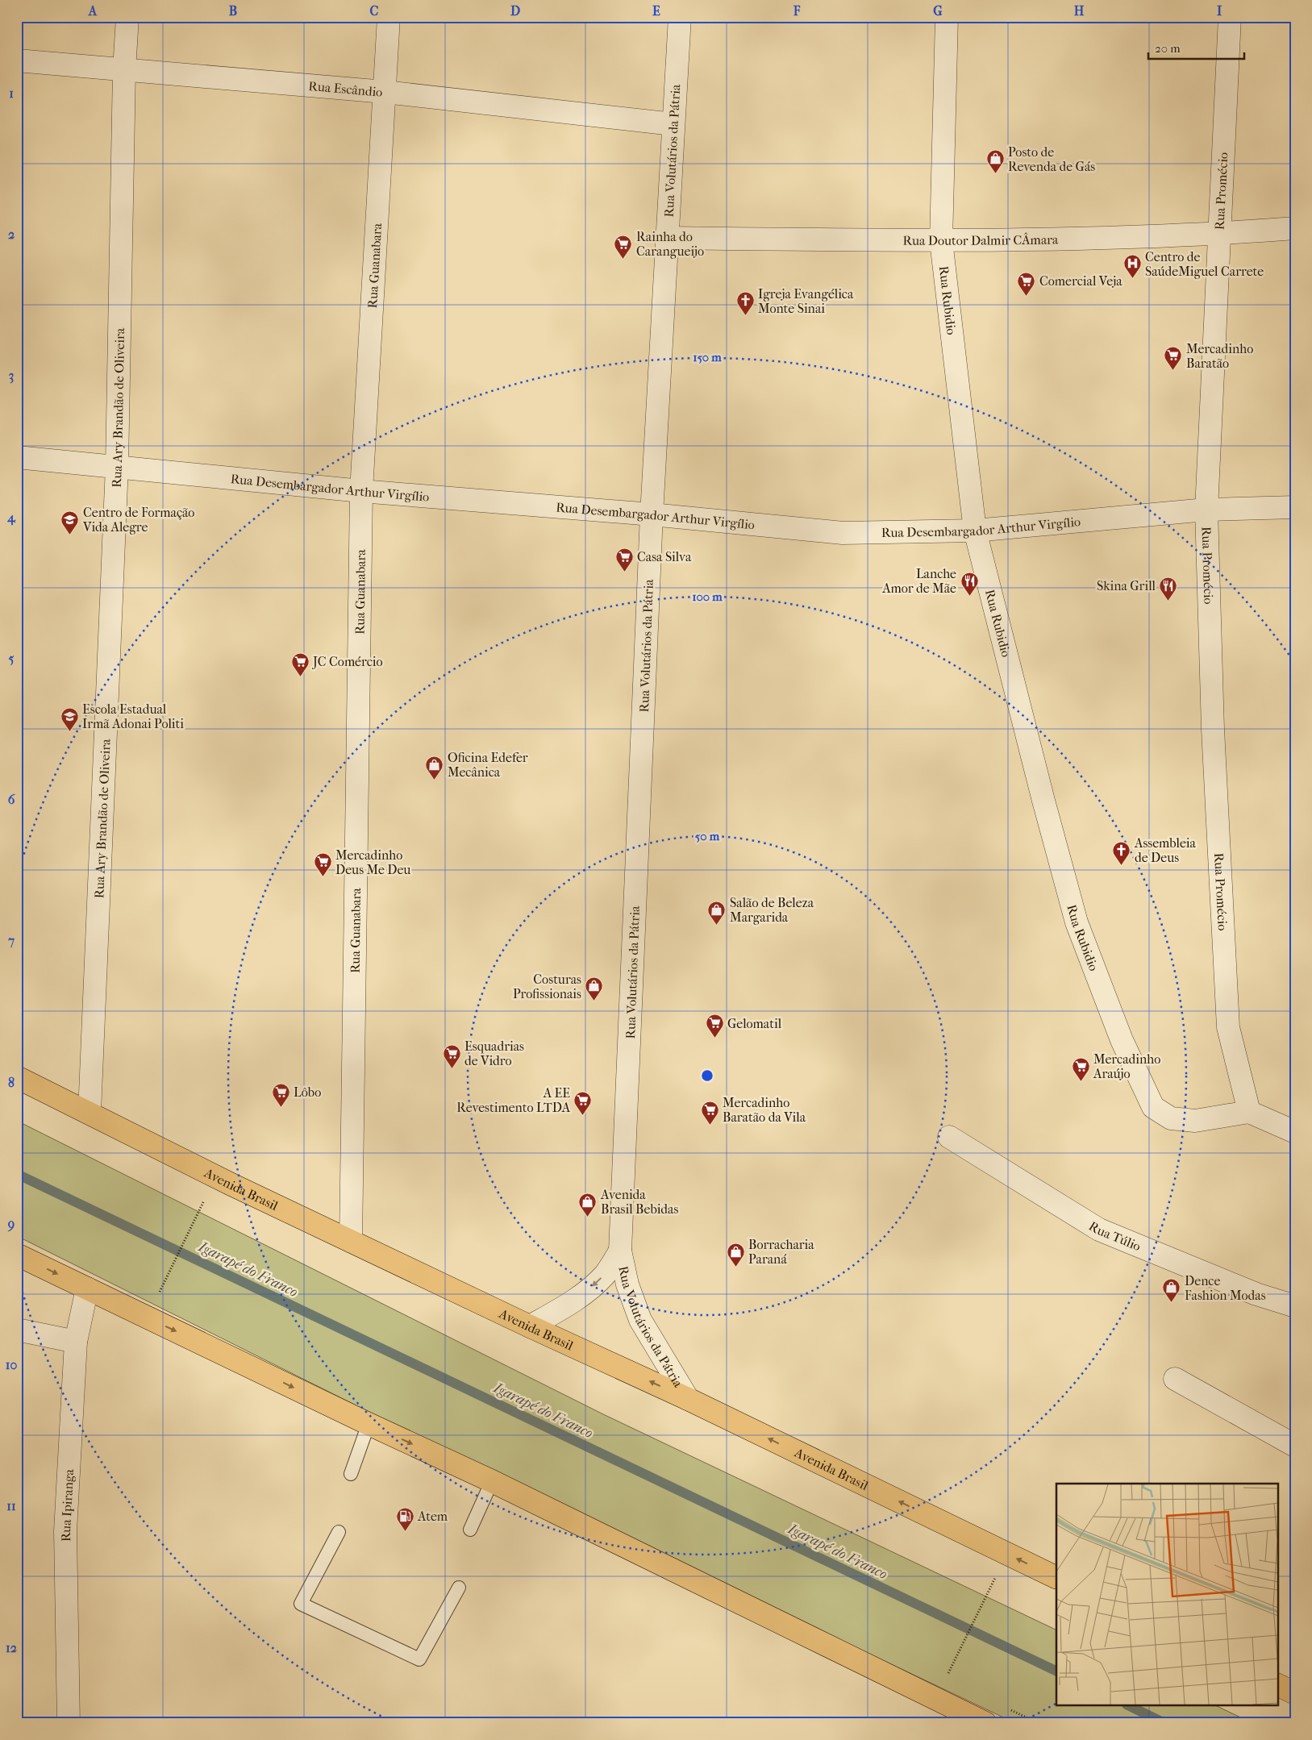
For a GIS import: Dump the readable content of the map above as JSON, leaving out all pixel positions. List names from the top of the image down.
{
  "streets": {
    "highway": ["Avenida Brasil"],
    "street": [
      "Rua Escândio",
      "Rua Volutários da Pátria",
      "Rua Promécio",
      "Rua Doutor Dalmir CÂmara",
      "Rua Guanabara",
      "Rua Rubidio",
      "Rua Ary Brandão de Oliveira",
      "Rua Desembargador Arthur Virgílio",
      "Rua Túlio",
      "Rua Ipiranga"
    ]
  },
  "crossings": [
    ["Rua Escândio", "Rua Volutários da Pátria"],
    ["Rua Escândio", "Rua Guanabara"],
    ["Rua Escândio", "Rua Ary Brandão de Oliveira"],
    ["Rua Volutários da Pátria", "Rua Doutor Dalmir CÂmara"],
    ["Rua Volutários da Pátria", "Rua Desembargador Arthur Virgílio"],
    ["Rua Volutários da Pátria", "Avenida Brasil"],
    ["Rua Promécio", "Rua Doutor Dalmir CÂmara"],
    ["Rua Promécio", "Rua Rubidio"],
    ["Rua Promécio", "Rua Desembargador Arthur Virgílio"],
    ["Rua Doutor Dalmir CÂmara", "Rua Rubidio"],
    ["Rua Guanabara", "Rua Desembargador Arthur Virgílio"],
    ["Rua Guanabara", "Avenida Brasil"],
    ["Rua Rubidio", "Rua Desembargador Arthur Virgílio"],
    ["Rua Ary Brandão de Oliveira", "Rua Desembargador Arthur Virgílio"],
    ["Rua Ary Brandão de Oliveira", "Avenida Brasil"]
  ],
  "water": ["Igarapé do Franco"],
  "places": {
    "shop": [
      "Posto de Revenda de Gás",
      "Oficina Edefer Mecânica",
      "Salão de Beleza Margarida",
      "Costuras Profissionais",
      "Avenida Brasil Bebidas",
      "Borracharia Paraná",
      "Dence Fashion Modas"
    ],
    "supermarket": [
      "Rainha do Carangueijo",
      "Comercial Veja",
      "Mercadinho Baratão",
      "Casa Silva",
      "JC Comércio",
      "Mercadinho Deus Me Deu",
      "Gelomatil",
      "Esquadrias de Vidro",
      "Mercadinho Araújo",
      "Lôbo",
      "A EE Revestimento LTDA",
      "Mercadinho Baratão da Vila"
    ],
    "hospital": ["Centro de SaúdeMiguel Carrete"],
    "church": ["Igreja Evangélica Monte Sinai", "Assembleia de Deus"],
    "school or university": ["Centro de Formação Vida Alegre", "Escola Estadual Irmã Adonai Politi"],
    "restaurant": ["Lanche Amor de Mãe", "Skina Grill"],
    "fuel station": ["Atem"]
  },
  "scale_bar": "20 m",
  "grid": {
    "columns": [
      "A",
      "B",
      "C",
      "D",
      "E",
      "F",
      "G",
      "H",
      "I"
    ],
    "rows": [
      "1",
      "2",
      "3",
      "4",
      "5",
      "6",
      "7",
      "8",
      "9",
      "10",
      "11",
      "12"
    ]
  },
  "rings": ["150 m", "100 m", "50 m"]
}
